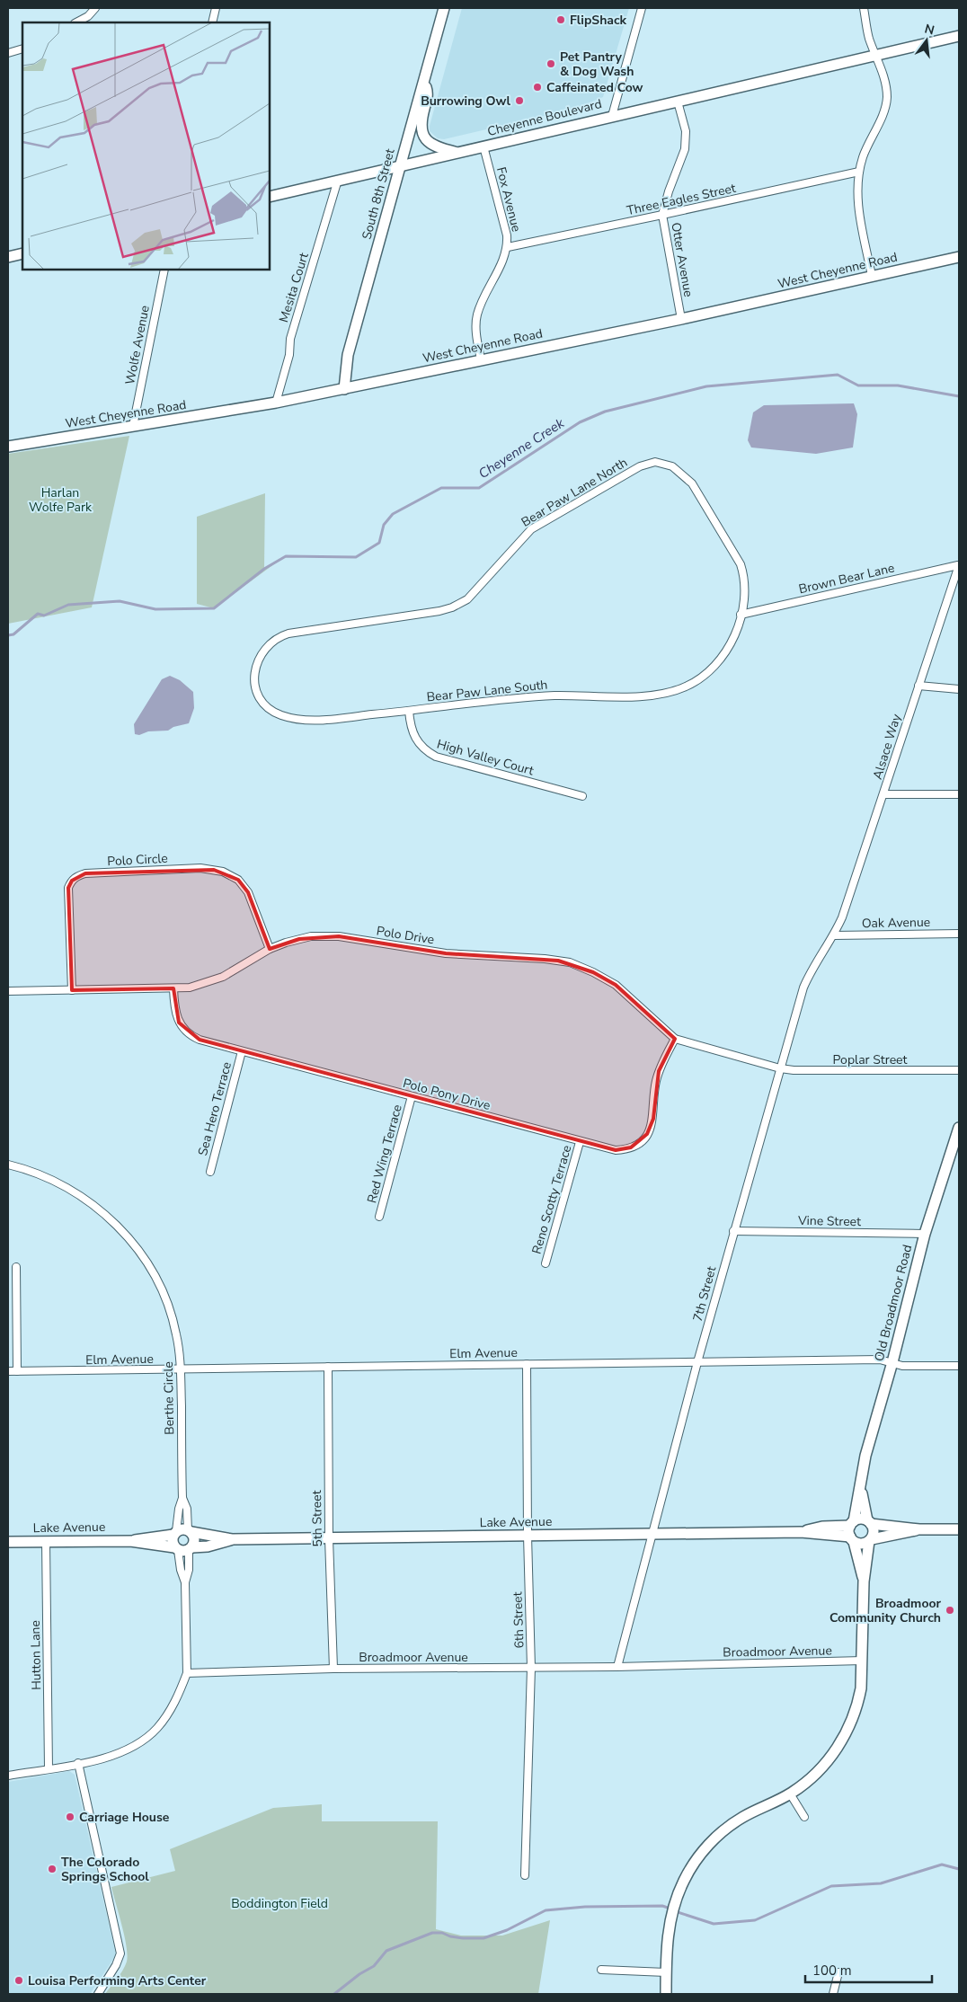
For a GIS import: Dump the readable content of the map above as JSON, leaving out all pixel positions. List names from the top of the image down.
{
  "streets": {
    "main road": [
      "Cheyenne Boulevard",
      "South 8th Street",
      "West Cheyenne Road",
      "Old Broadmoor Road",
      "Lake Avenue"
    ],
    "street": [
      "Fox Avenue",
      "Three Eagles Street",
      "Otter Avenue",
      "Mesita Court",
      "Wolfe Avenue",
      "Bear Paw Lane North",
      "Brown Bear Lane",
      "Bear Paw Lane South",
      "Alsace Way",
      "High Valley Court",
      "Polo Circle",
      "Oak Avenue",
      "Polo Drive",
      "Poplar Street",
      "Polo Pony Drive",
      "Sea Hero Terrace",
      "Red Wing Terrace",
      "Reno Scotty Terrace",
      "Vine Street",
      "7th Street",
      "Elm Avenue",
      "Berthe Circle",
      "5th Street",
      "6th Street",
      "Broadmoor Avenue",
      "Hutton Lane"
    ]
  },
  "crossings": [
    ["Cheyenne Boulevard", "South 8th Street"],
    ["Cheyenne Boulevard", "Fox Avenue"],
    ["Cheyenne Boulevard", "Otter Avenue"],
    ["Cheyenne Boulevard", "Mesita Court"],
    ["South 8th Street", "West Cheyenne Road"],
    ["Fox Avenue", "Three Eagles Street"],
    ["Fox Avenue", "West Cheyenne Road"],
    ["Three Eagles Street", "Otter Avenue"],
    ["Otter Avenue", "West Cheyenne Road"],
    ["West Cheyenne Road", "Mesita Court"],
    ["West Cheyenne Road", "Wolfe Avenue"],
    ["Bear Paw Lane North", "Brown Bear Lane"],
    ["Bear Paw Lane North", "Bear Paw Lane South"],
    ["Brown Bear Lane", "Bear Paw Lane South"],
    ["Brown Bear Lane", "Alsace Way"],
    ["Bear Paw Lane South", "High Valley Court"],
    ["Alsace Way", "Oak Avenue"],
    ["Alsace Way", "7th Street"],
    ["Polo Circle", "Polo Drive"],
    ["Oak Avenue", "7th Street"],
    ["Polo Drive", "Poplar Street"],
    ["Polo Drive", "Polo Pony Drive"],
    ["Polo Drive", "7th Street"],
    ["Poplar Street", "7th Street"],
    ["Polo Pony Drive", "Sea Hero Terrace"],
    ["Polo Pony Drive", "Red Wing Terrace"],
    ["Polo Pony Drive", "Reno Scotty Terrace"],
    ["Vine Street", "7th Street"],
    ["Vine Street", "Old Broadmoor Road"],
    ["7th Street", "Elm Avenue"],
    ["7th Street", "Lake Avenue"],
    ["7th Street", "Broadmoor Avenue"],
    ["Old Broadmoor Road", "Elm Avenue"],
    ["Old Broadmoor Road", "Lake Avenue"],
    ["Elm Avenue", "Berthe Circle"],
    ["Elm Avenue", "5th Street"],
    ["Elm Avenue", "6th Street"],
    ["Berthe Circle", "Lake Avenue"],
    ["5th Street", "Lake Avenue"],
    ["5th Street", "Broadmoor Avenue"],
    ["Lake Avenue", "6th Street"],
    ["Lake Avenue", "Hutton Lane"],
    ["6th Street", "Broadmoor Avenue"]
  ],
  "water": ["Cheyenne Creek"],
  "parks": ["Harlan Wolfe Park", "Boddington Field"],
  "places": [
    "FlipShack",
    "Pet Pantry & Dog Wash",
    "Caffeinated Cow",
    "Burrowing Owl",
    "Broadmoor Community Church",
    "Carriage House",
    "The Colorado Springs School",
    "Louisa Performing Arts Center"
  ],
  "scale_bar": "100 m",
  "north": "top"
}
